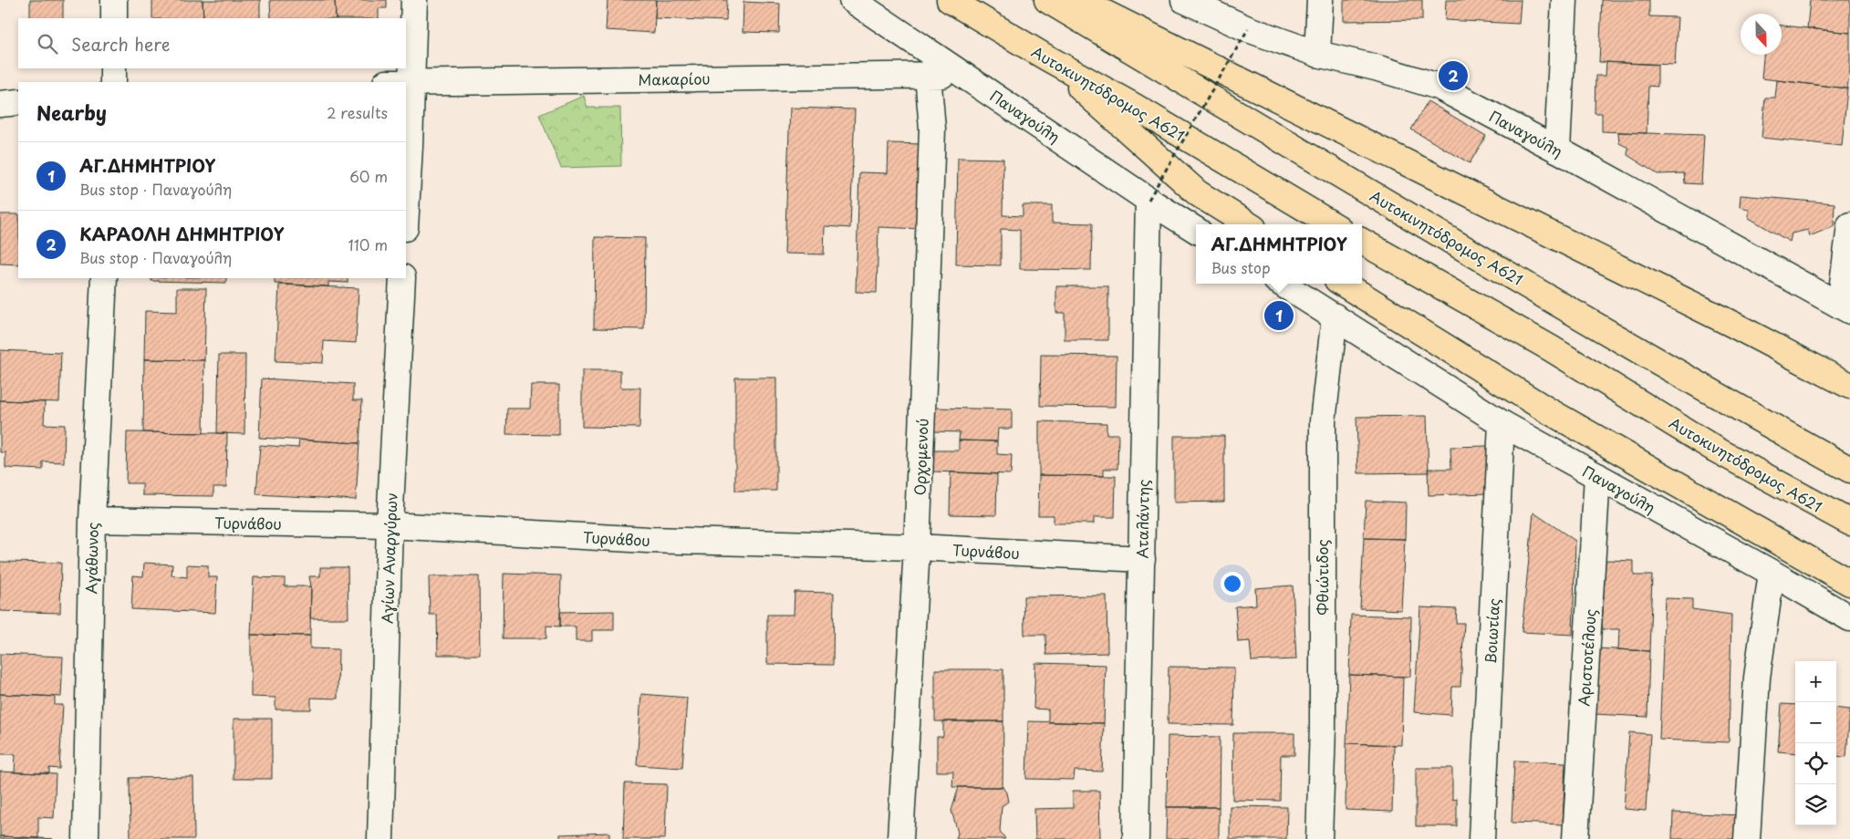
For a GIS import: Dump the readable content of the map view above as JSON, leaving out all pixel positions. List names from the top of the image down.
{
  "streets": {
    "highway": ["Αυτοκινητόδρομος Α621"],
    "street": [
      "Μακαρίου",
      "Παναγούλη",
      "Ορχομενού",
      "Αταλάντης",
      "Τυρνάβου",
      "Αγάθωνος",
      "Αγίων Αναργύρων",
      "Φθιώτιδος",
      "Βοιωτίας",
      "Αριστοτέλους"
    ]
  },
  "crossings": [
    ["Μακαρίου", "Παναγούλη"],
    ["Μακαρίου", "Ορχομενού"],
    ["Παναγούλη", "Αταλάντης"],
    ["Παναγούλη", "Φθιώτιδος"],
    ["Παναγούλη", "Βοιωτίας"],
    ["Παναγούλη", "Αριστοτέλους"],
    ["Ορχομενού", "Τυρνάβου"],
    ["Αταλάντης", "Τυρνάβου"],
    ["Τυρνάβου", "Αγάθωνος"],
    ["Τυρνάβου", "Αγίων Αναργύρων"]
  ],
  "north": "bottom",
  "page": {
    "search": "Search here",
    "pins": ["2", "1"],
    "heading": ["Nearby", "2 results"],
    "list": [
      {
        "mark": "1",
        "name": "ΑΓ.ΔΗΜΗΤΡΙΟΥ",
        "note": "Bus stop · Παναγούλη",
        "value": "60 m"
      },
      {
        "mark": "2",
        "name": "ΚΑΡΑΟΛΗ ΔΗΜΗΤΡΙΟΥ",
        "note": "Bus stop · Παναγούλη",
        "value": "110 m"
      }
    ],
    "popup": ["ΑΓ.ΔΗΜΗΤΡΙΟΥ", "Bus stop"],
    "map_buttons": ["+", "−"]
  }
}
